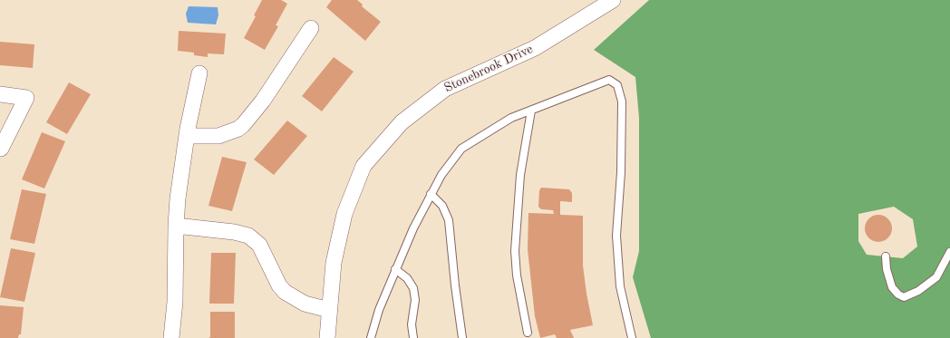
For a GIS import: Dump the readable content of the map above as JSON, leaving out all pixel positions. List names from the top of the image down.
{
  "streets": {
    "street": ["Stonebrook Drive"]
  }
}
